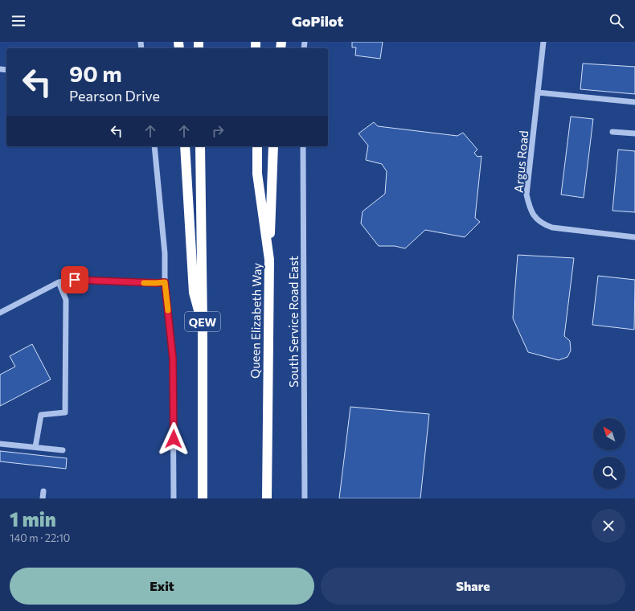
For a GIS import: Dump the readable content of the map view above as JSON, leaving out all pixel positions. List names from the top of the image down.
{
  "streets": {
    "highway": ["Queen Elizabeth Way", "QEW"],
    "street": ["Argus Road", "South Service Road East"]
  },
  "north": "top left",
  "page": {
    "header": "GoPilot",
    "turn": ["90 m", "Pearson Drive"],
    "heading": ["1 min", "140 m · 22:10"],
    "buttons": ["Exit", "Share"]
  }
}
